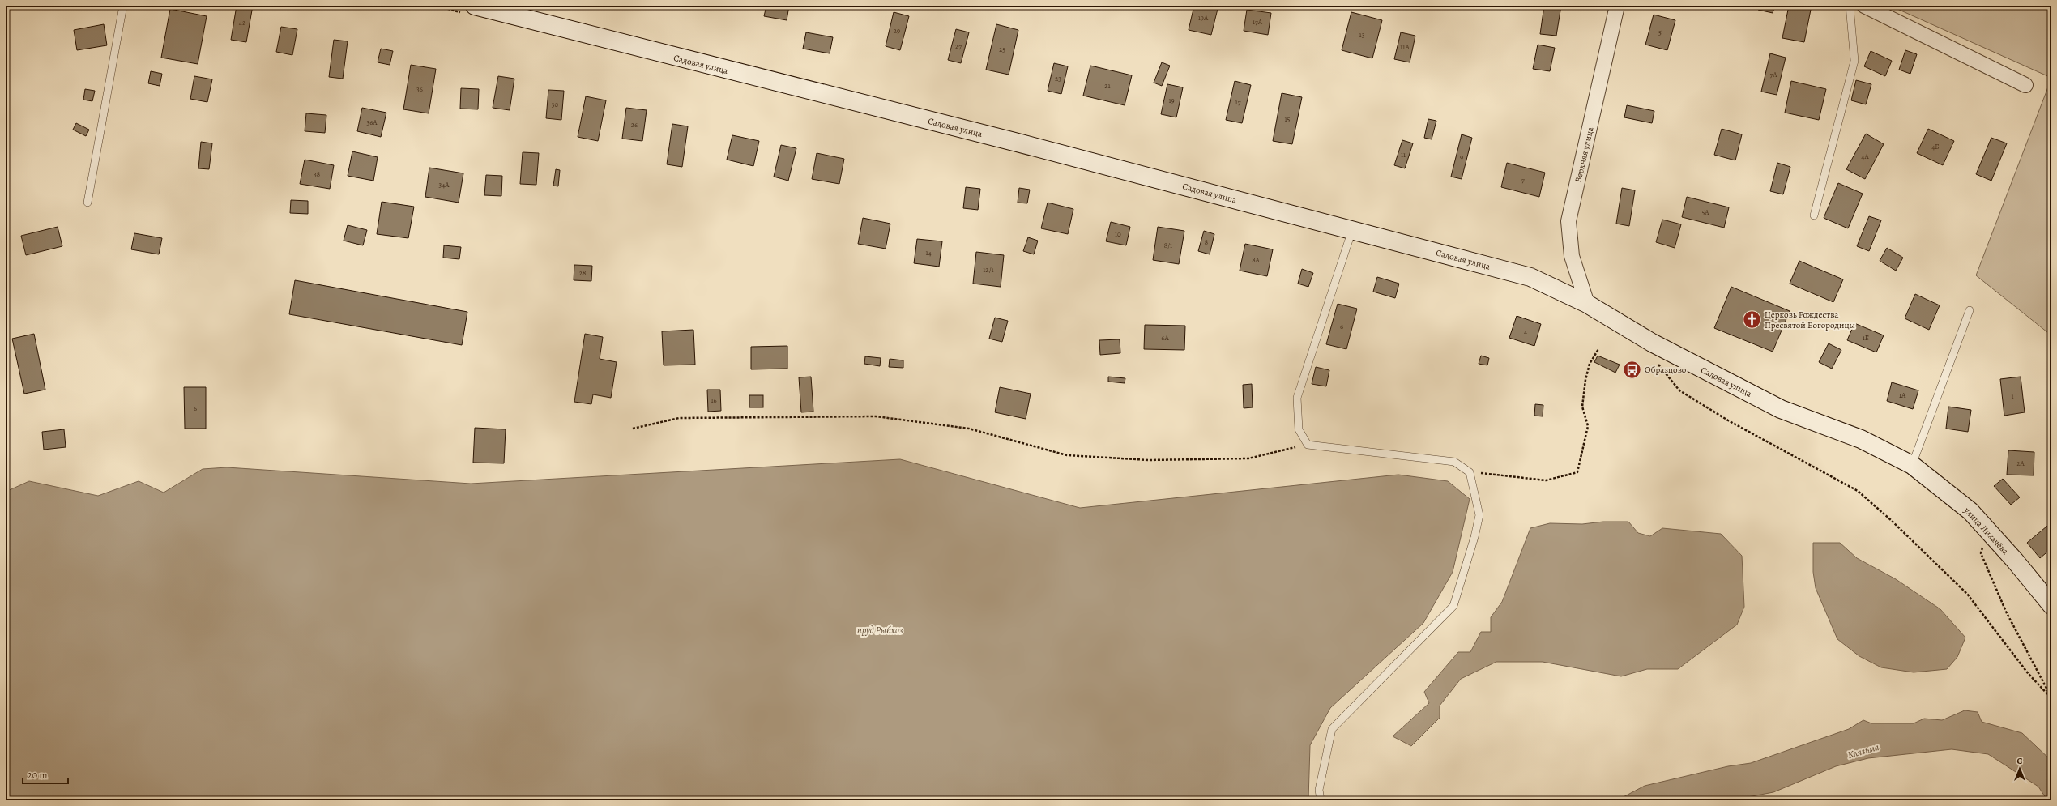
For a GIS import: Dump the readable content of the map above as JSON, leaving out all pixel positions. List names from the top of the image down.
{
  "streets": {
    "street": ["Садовая улица", "Верхняя улица", "улица Лихачёва"]
  },
  "crossings": [
    ["Садовая улица", "Верхняя улица"],
    ["Садовая улица", "улица Лихачёва"]
  ],
  "water": ["пруд Рыбхоз", "Клязьма"],
  "places": {
    "church": ["Церковь Рождества Пресвятой Богородицы"],
    "bus stop": ["Образцово"]
  },
  "house_numbers": [
    "19А",
    "17А",
    "42",
    "29",
    "5",
    "13",
    "27",
    "11А",
    "25",
    "7А",
    "23",
    "21",
    "36",
    "19",
    "17",
    "30",
    "15",
    "36А",
    "26",
    "4Б",
    "11",
    "4А",
    "9",
    "38",
    "7",
    "34А",
    "5А",
    "10",
    "8",
    "8/1",
    "14",
    "8А",
    "12/1",
    "28",
    "6",
    "4",
    "6А",
    "1Б",
    "1А",
    "1",
    "16",
    "6",
    "2А"
  ],
  "scale_bar": "20 m",
  "north": "top"
}
